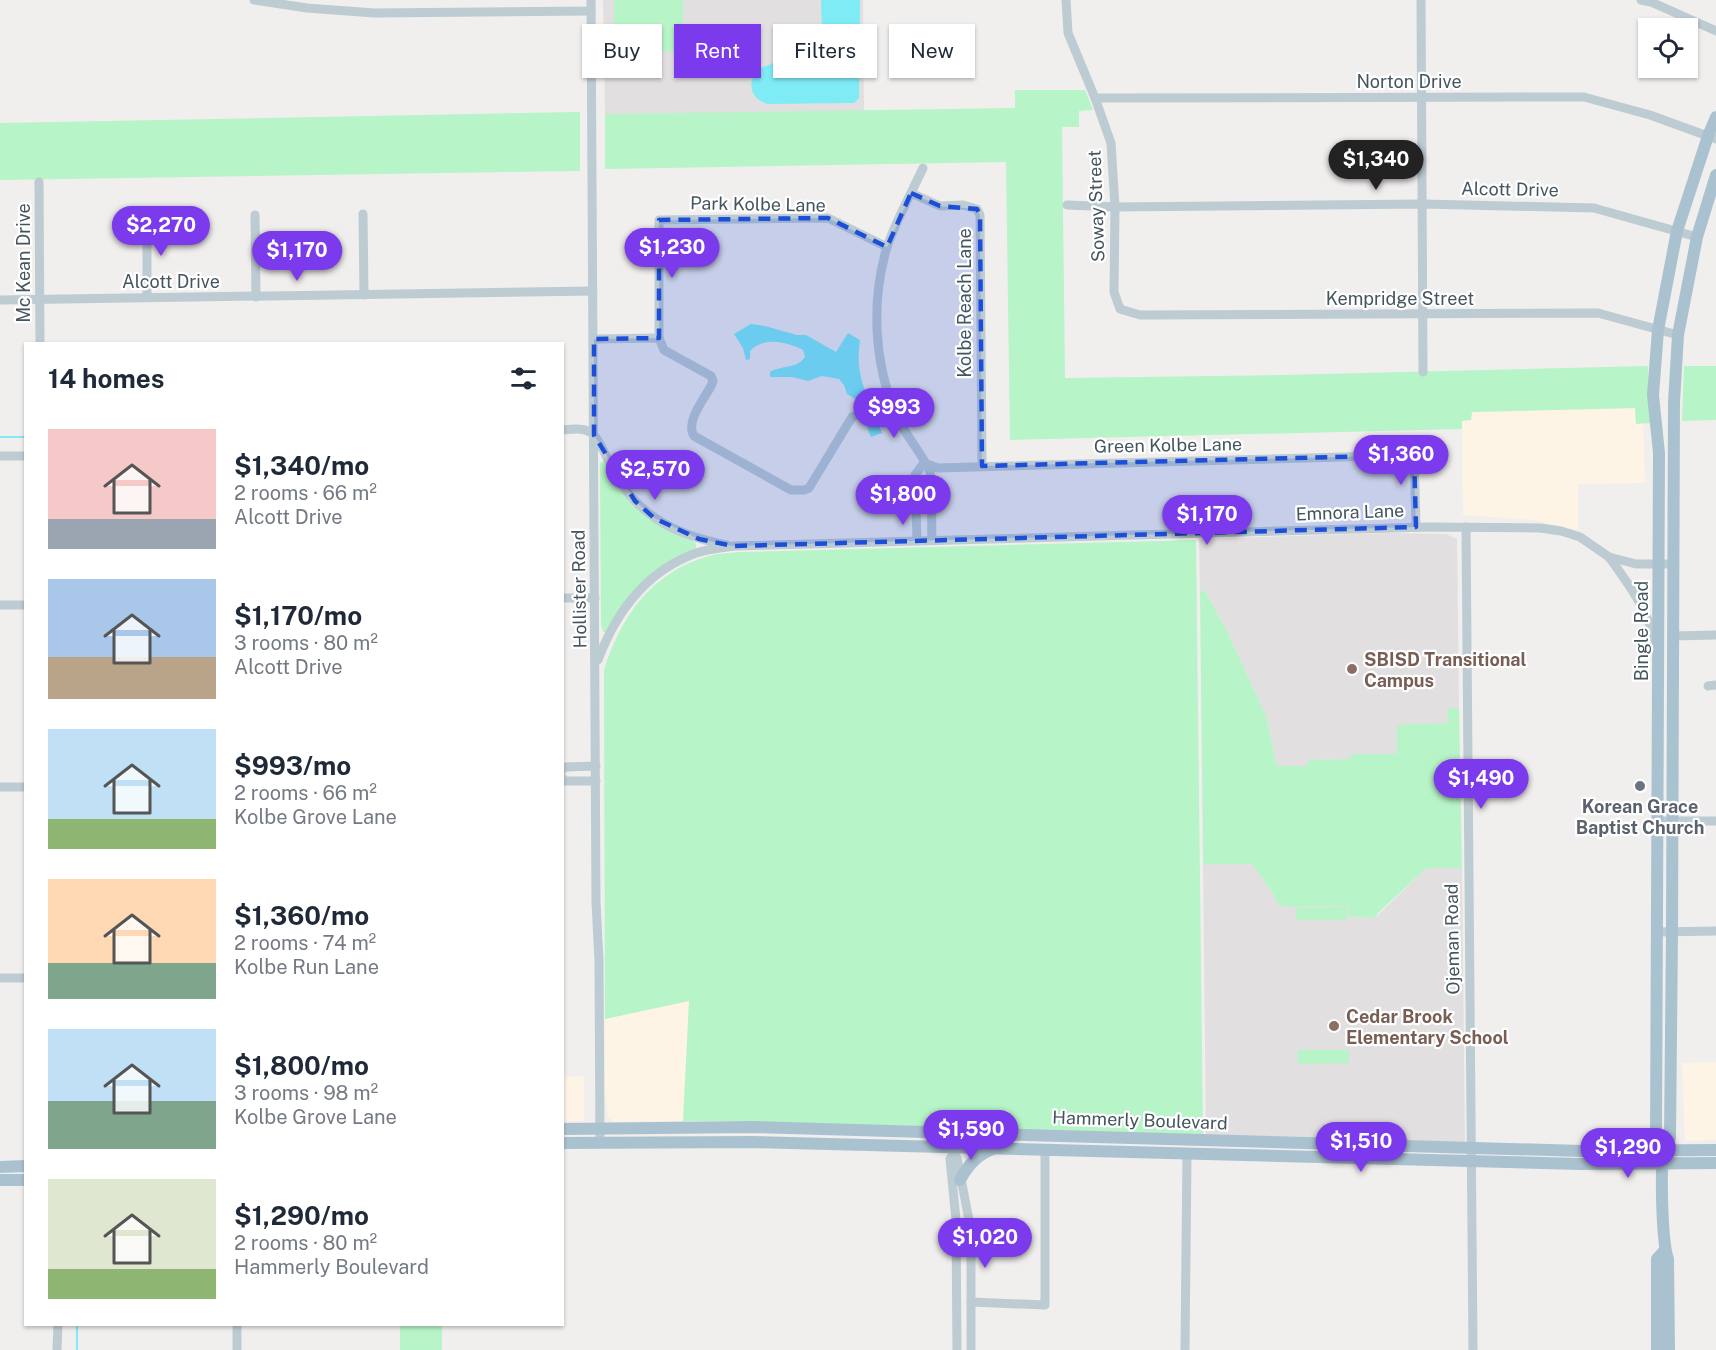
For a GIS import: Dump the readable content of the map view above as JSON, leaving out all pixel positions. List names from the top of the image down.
{
  "streets": {
    "main road": ["Bingle Road", "Hammerly Boulevard"],
    "street": [
      "Norton Drive",
      "Alcott Drive",
      "Park Kolbe Lane",
      "Soway Street",
      "Mc Kean Drive",
      "Kempridge Street",
      "Kolbe Reach Lane",
      "Green Kolbe Lane",
      "Emnora Lane",
      "Hollister Road",
      "Ojeman Road"
    ]
  },
  "crossings": [
    ["Norton Drive", "Soway Street"],
    ["Norton Drive", "Bingle Road"],
    ["Alcott Drive", "Soway Street"],
    ["Alcott Drive", "Mc Kean Drive"],
    ["Alcott Drive", "Hollister Road"],
    ["Alcott Drive", "Bingle Road"],
    ["Soway Street", "Kempridge Street"],
    ["Kempridge Street", "Bingle Road"],
    ["Kolbe Reach Lane", "Green Kolbe Lane"],
    ["Green Kolbe Lane", "Emnora Lane"],
    ["Emnora Lane", "Hollister Road"],
    ["Emnora Lane", "Bingle Road"],
    ["Emnora Lane", "Ojeman Road"],
    ["Hollister Road", "Hammerly Boulevard"],
    ["Bingle Road", "Hammerly Boulevard"],
    ["Ojeman Road", "Hammerly Boulevard"]
  ],
  "places": ["SBISD Transitional Campus", "Korean Grace Baptist Church", "Cedar Brook Elementary School"],
  "page": {
    "chip": [
      "Buy",
      "Rent",
      "Filters",
      "New"
    ],
    "price": [
      "$1,340",
      "$2,270",
      "$1,230",
      "$1,170",
      "$993",
      "$1,360",
      "$2,570",
      "$1,800",
      "$1,170",
      "$1,490",
      "$1,590",
      "$1,510",
      "$1,290",
      "$1,020"
    ],
    "heading": "14 homes",
    "list": [
      {
        "name": "$1,340/mo",
        "note": "2 rooms · 66 m² · Alcott Drive"
      },
      {
        "name": "$1,170/mo",
        "note": "3 rooms · 80 m² · Alcott Drive"
      },
      {
        "name": "$993/mo",
        "note": "2 rooms · 66 m² · Kolbe Grove Lane"
      },
      {
        "name": "$1,360/mo",
        "note": "2 rooms · 74 m² · Kolbe Run Lane"
      },
      {
        "name": "$1,800/mo",
        "note": "3 rooms · 98 m² · Kolbe Grove Lane"
      },
      {
        "name": "$1,290/mo",
        "note": "2 rooms · 80 m² · Hammerly Boulevard"
      }
    ]
  }
}
